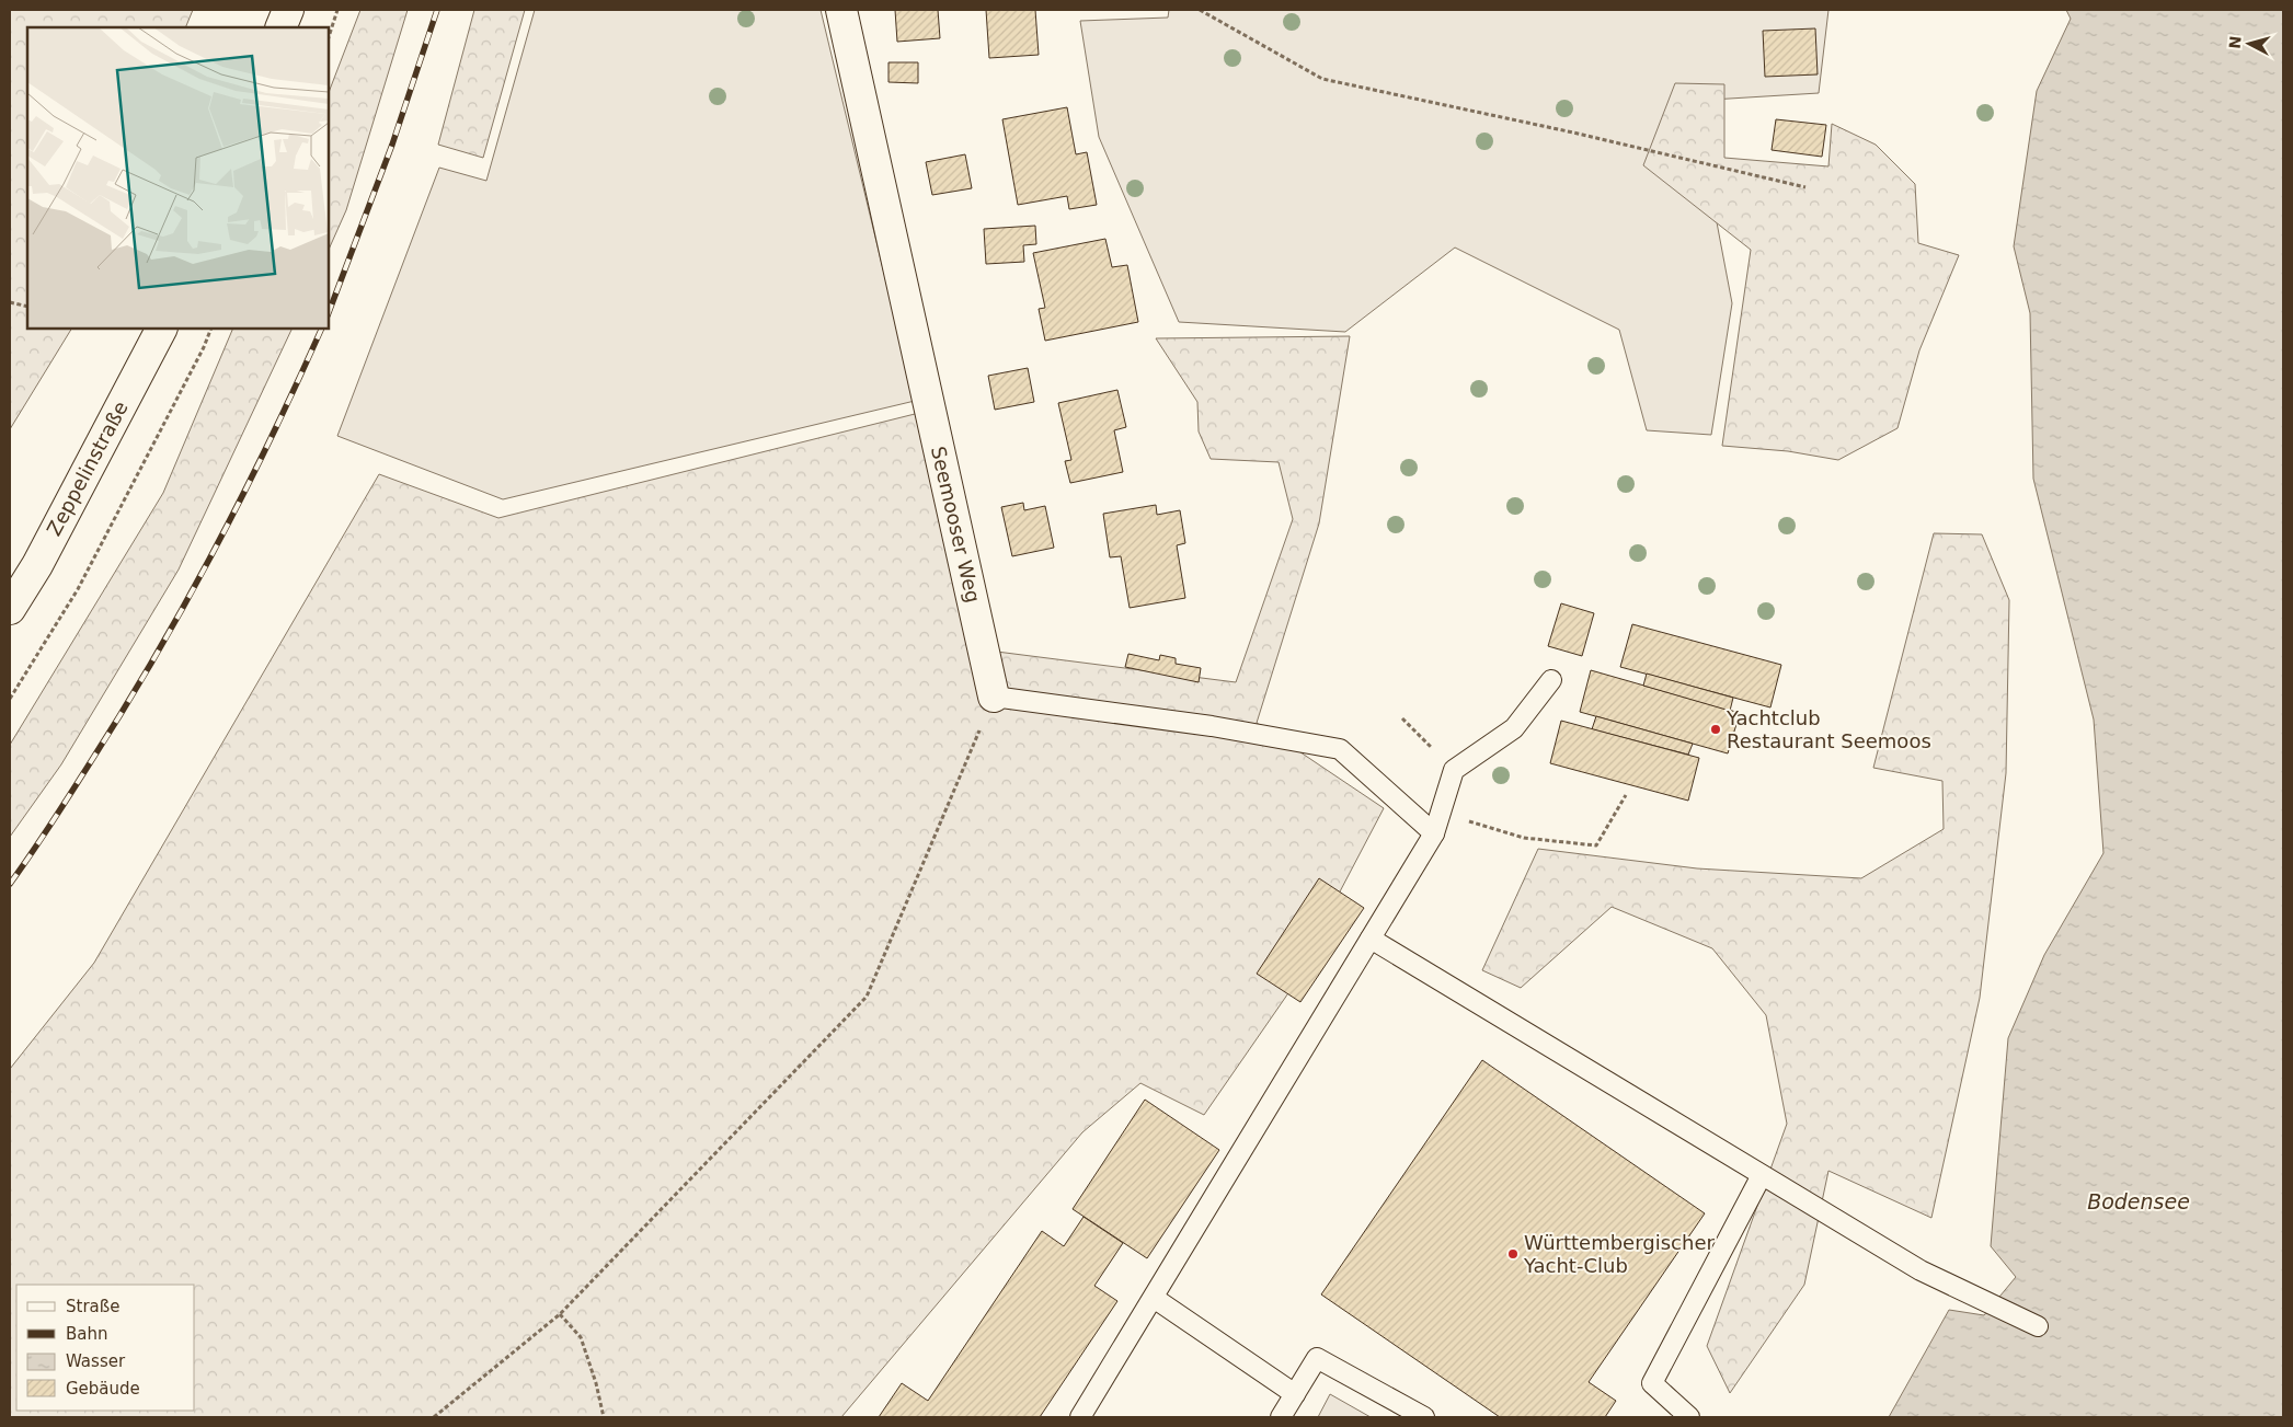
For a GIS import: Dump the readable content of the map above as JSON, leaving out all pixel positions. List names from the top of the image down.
{
  "streets": {
    "street": ["Zeppelinstraße", "Seemooser Weg"]
  },
  "water": ["Bodensee"],
  "places": ["Yachtclub Restaurant Seemoos", "Württembergischer Yacht-Club"],
  "legend": [
    "Straße",
    "Bahn",
    "Wasser",
    "Gebäude"
  ],
  "north": "left"
}
